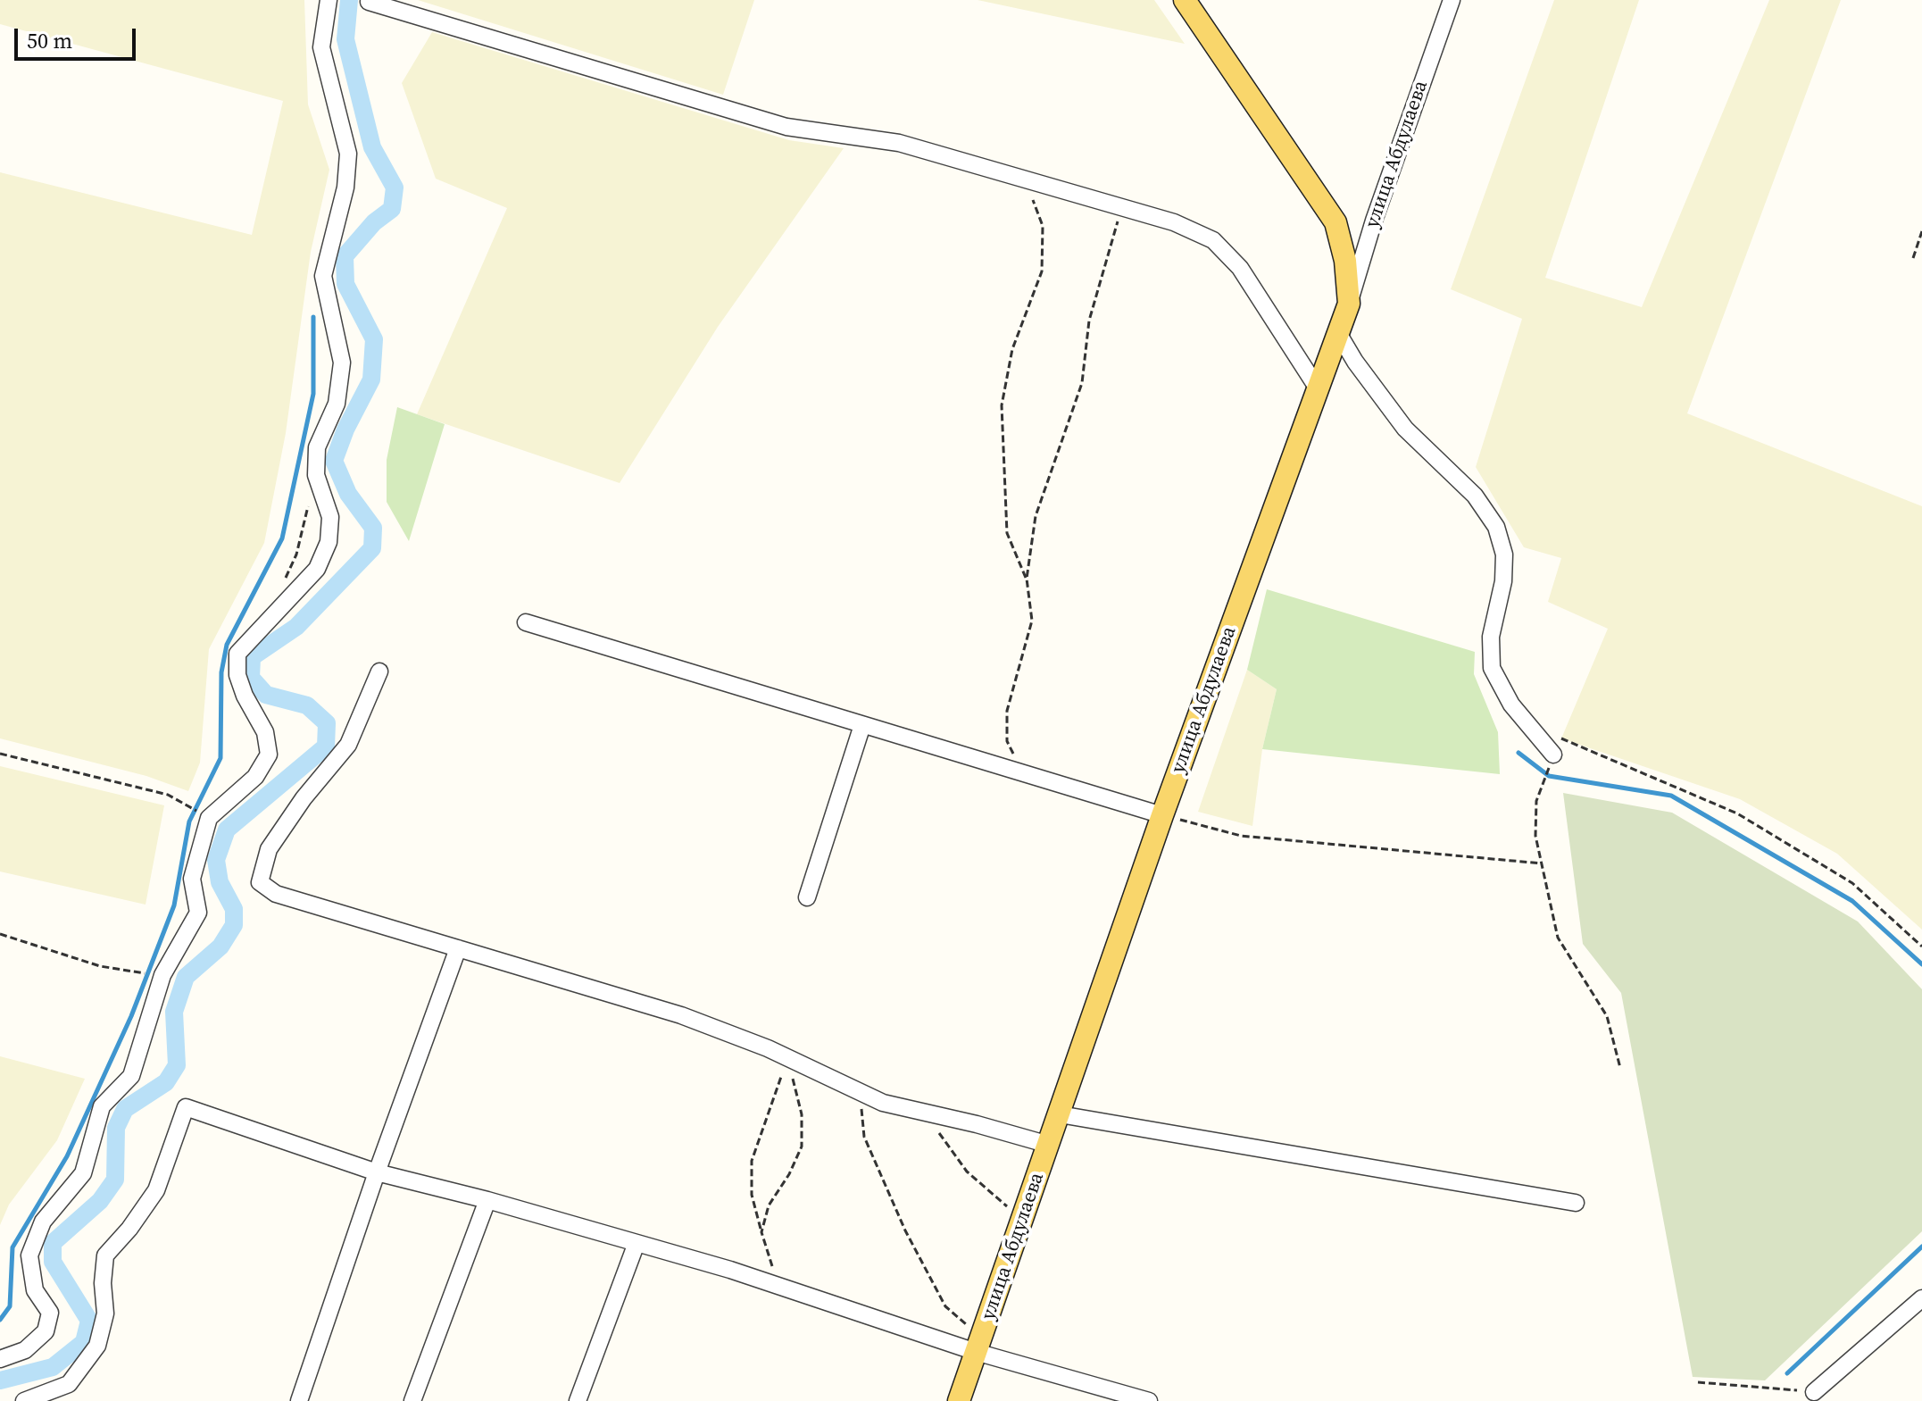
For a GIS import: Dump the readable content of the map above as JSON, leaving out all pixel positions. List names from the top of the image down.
{
  "streets": {
    "main road": ["улица Абдулаева"]
  },
  "scale_bar": "50 m"
}
